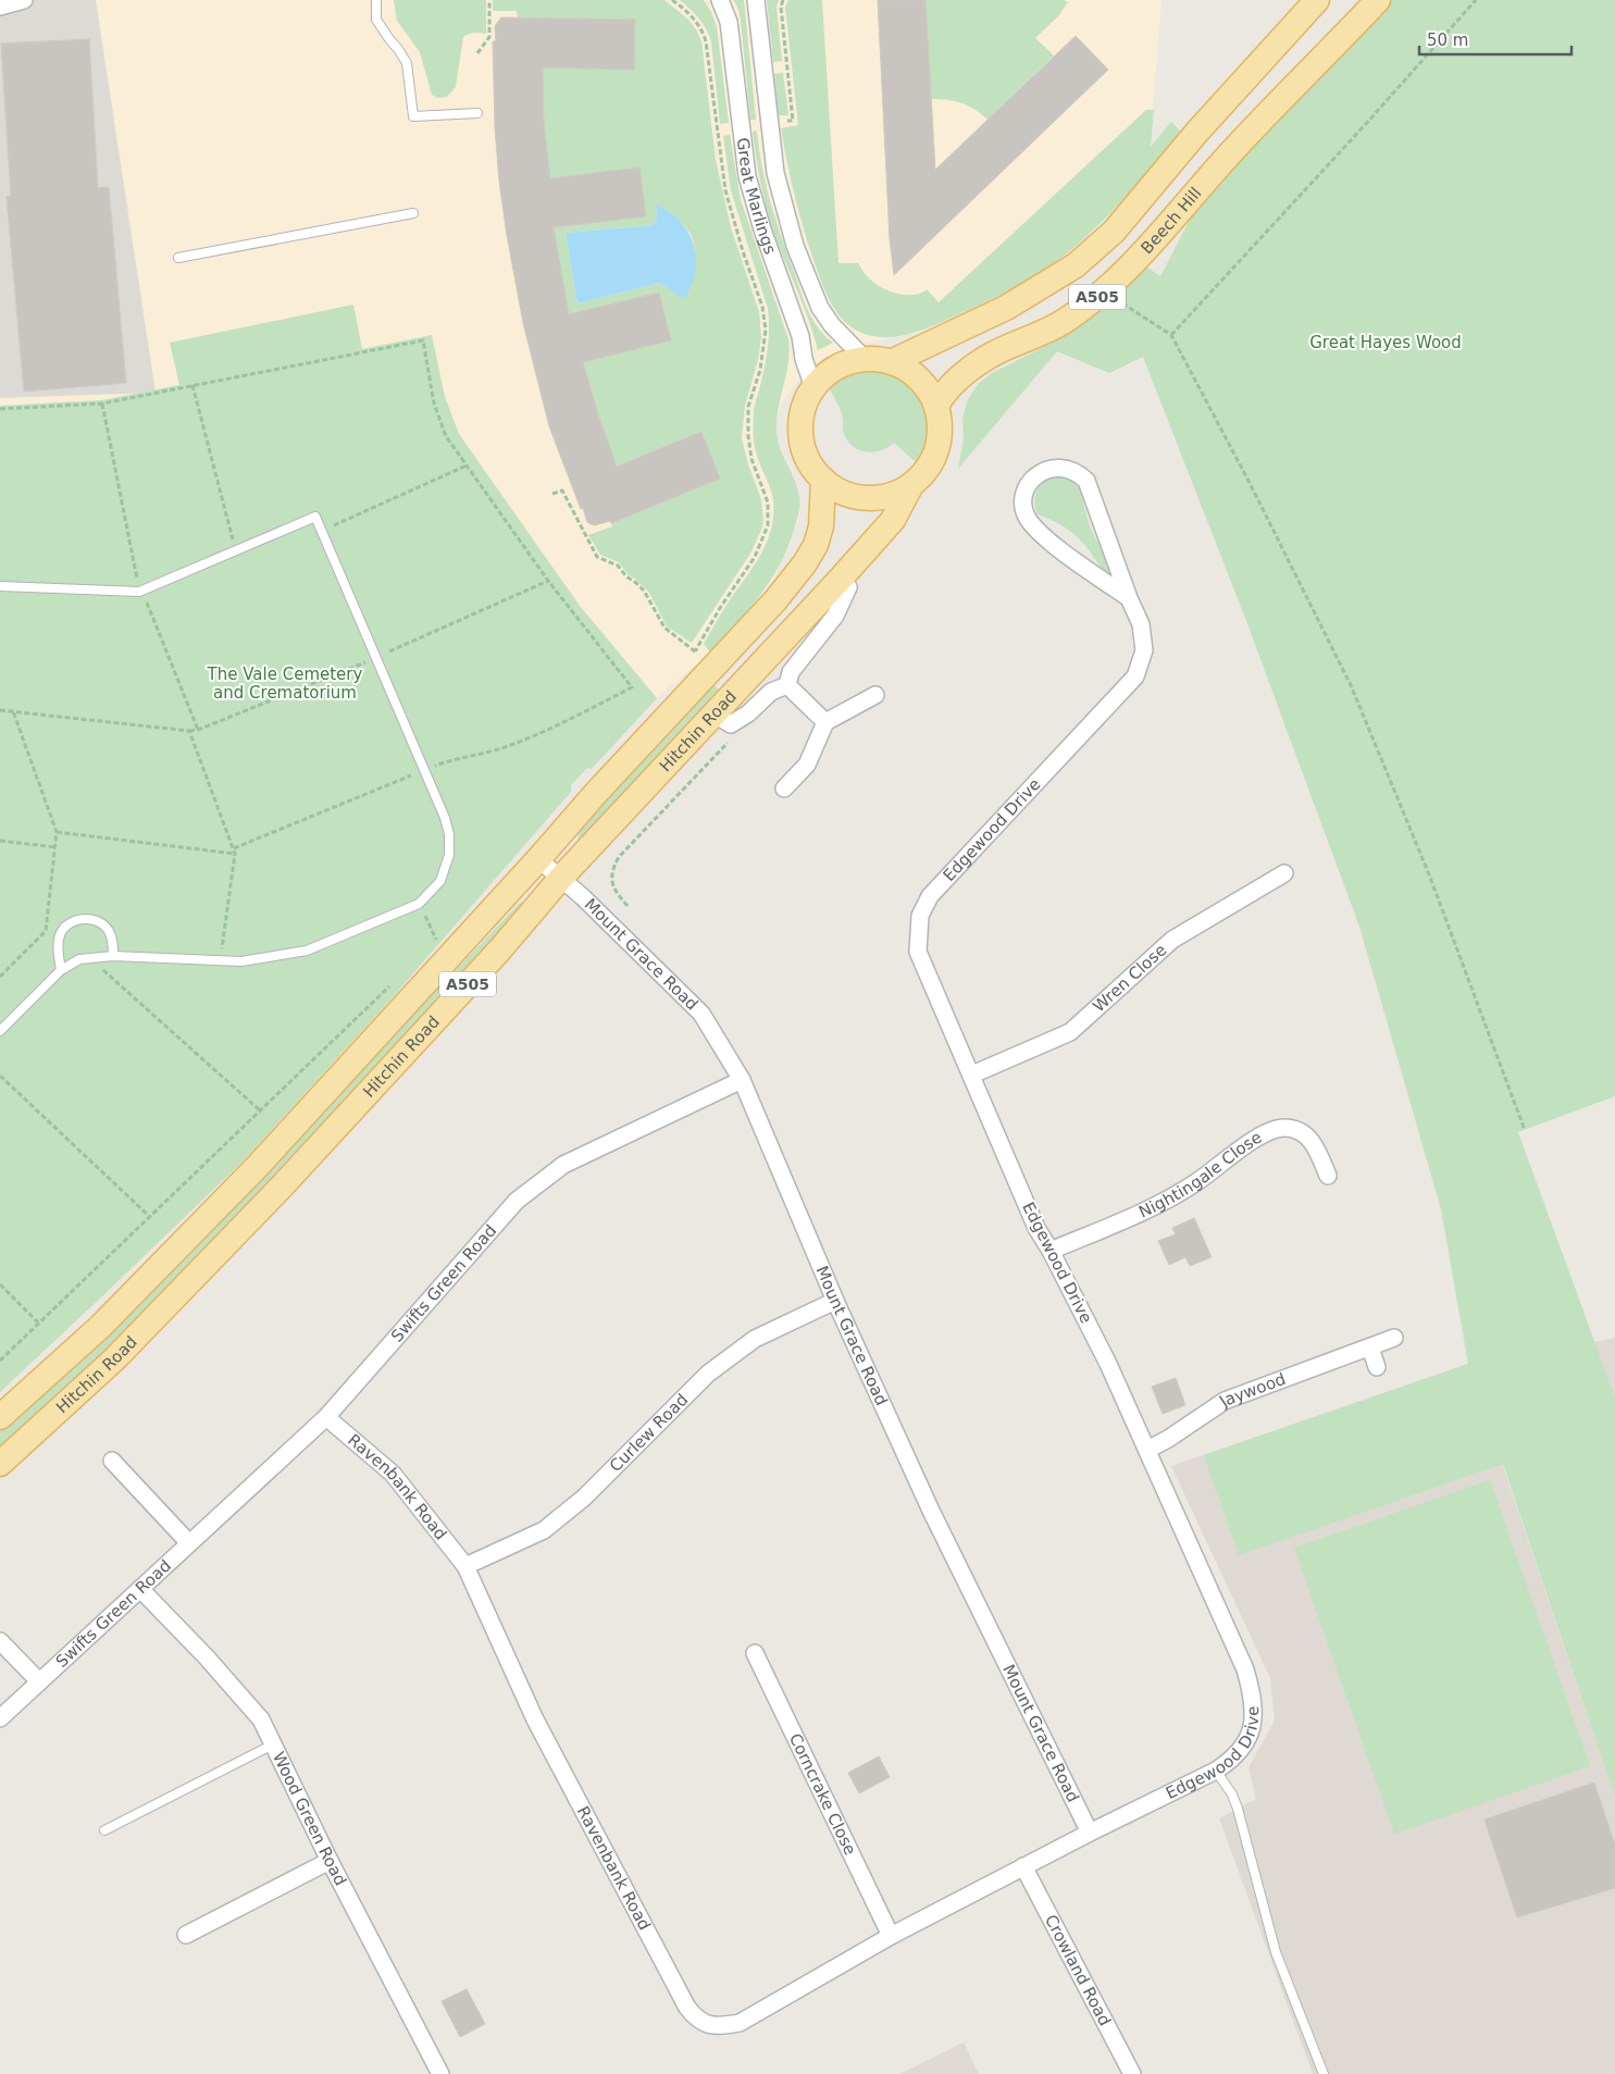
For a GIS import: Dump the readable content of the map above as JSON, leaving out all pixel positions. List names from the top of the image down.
{
  "streets": {
    "main road": ["Beech Hill", "A505", "Hitchin Road"],
    "street": [
      "Great Marlings",
      "Edgewood Drive",
      "Mount Grace Road",
      "Wren Close",
      "Nightingale Close",
      "Swifts Green Road",
      "Jaywood",
      "Curlew Road",
      "Ravenbank Road",
      "Corncrake Close",
      "Wood Green Road",
      "Crowland Road"
    ]
  },
  "crossings": [
    ["Great Marlings", "Beech Hill"],
    ["Great Marlings", "A505"],
    ["Great Marlings", "Hitchin Road"],
    ["Beech Hill", "A505"],
    ["Beech Hill", "Hitchin Road"],
    ["A505", "Hitchin Road"],
    ["Hitchin Road", "Mount Grace Road"],
    ["Edgewood Drive", "Mount Grace Road"],
    ["Edgewood Drive", "Wren Close"],
    ["Edgewood Drive", "Nightingale Close"],
    ["Edgewood Drive", "Jaywood"],
    ["Edgewood Drive", "Ravenbank Road"],
    ["Edgewood Drive", "Crowland Road"],
    ["Mount Grace Road", "Swifts Green Road"],
    ["Mount Grace Road", "Curlew Road"],
    ["Swifts Green Road", "Ravenbank Road"],
    ["Swifts Green Road", "Wood Green Road"],
    ["Curlew Road", "Ravenbank Road"],
    ["Ravenbank Road", "Corncrake Close"],
    ["Ravenbank Road", "Crowland Road"]
  ],
  "parks": ["Great Hayes Wood", "The Vale Cemetery and Crematorium"],
  "scale_bar": "50 m"
}
